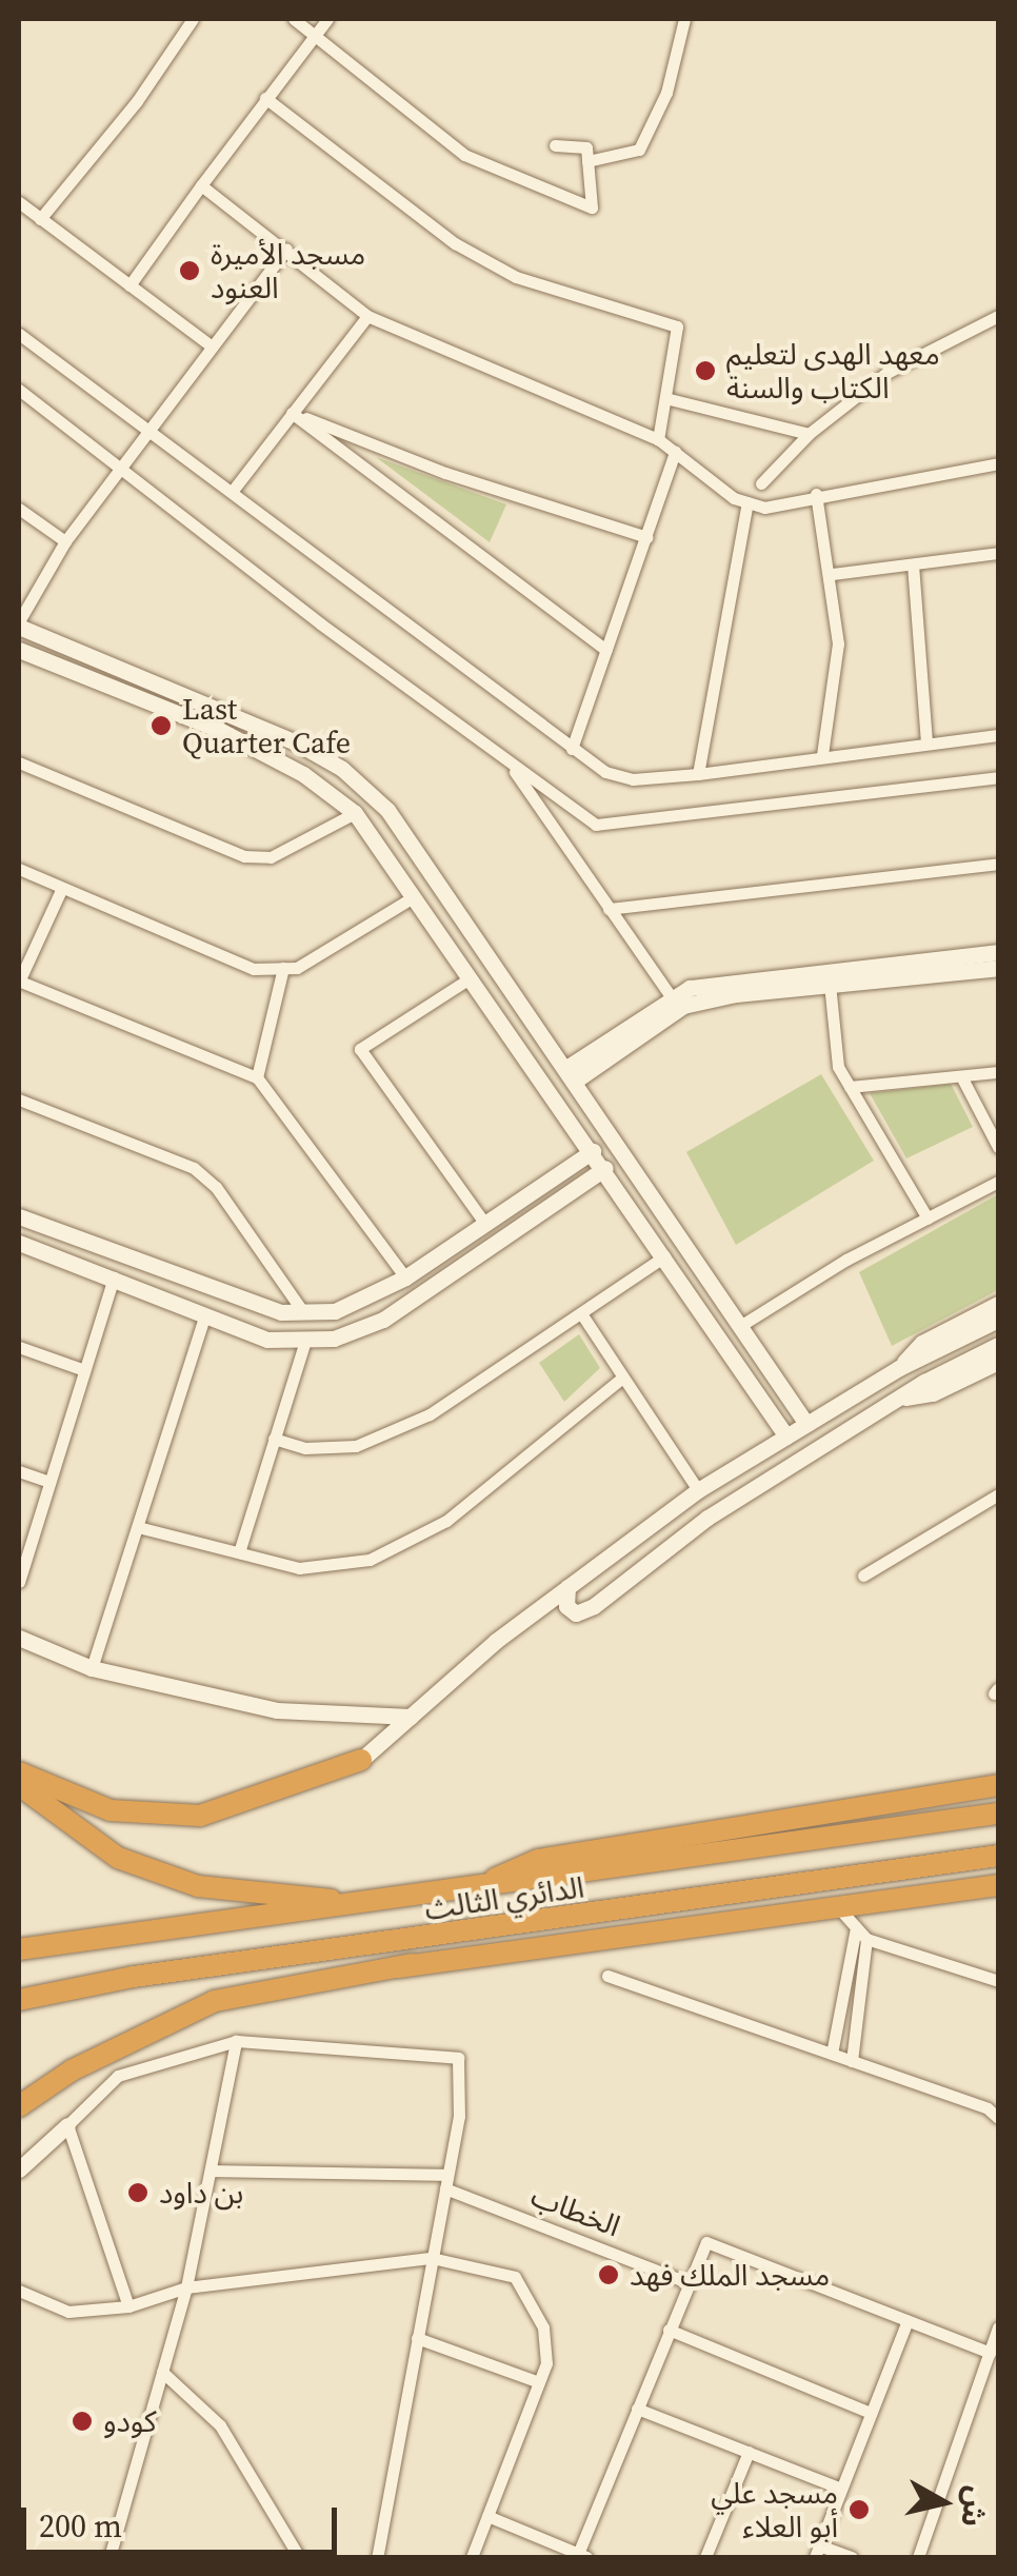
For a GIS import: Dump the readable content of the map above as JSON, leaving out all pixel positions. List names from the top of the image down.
{
  "streets": {
    "highway": ["الدائري الثالث"],
    "street": ["الخطاب"]
  },
  "places": [
    "مسجد الأميرة العنود",
    "معهد الهدى لتعليم الكتاب والسنة",
    "Last Quarter Cafe",
    "بن داود",
    "مسجد الملك فهد",
    "كودو",
    "مسجد علي أبو العلاء"
  ],
  "scale_bar": "200 m",
  "north": "right"
}
